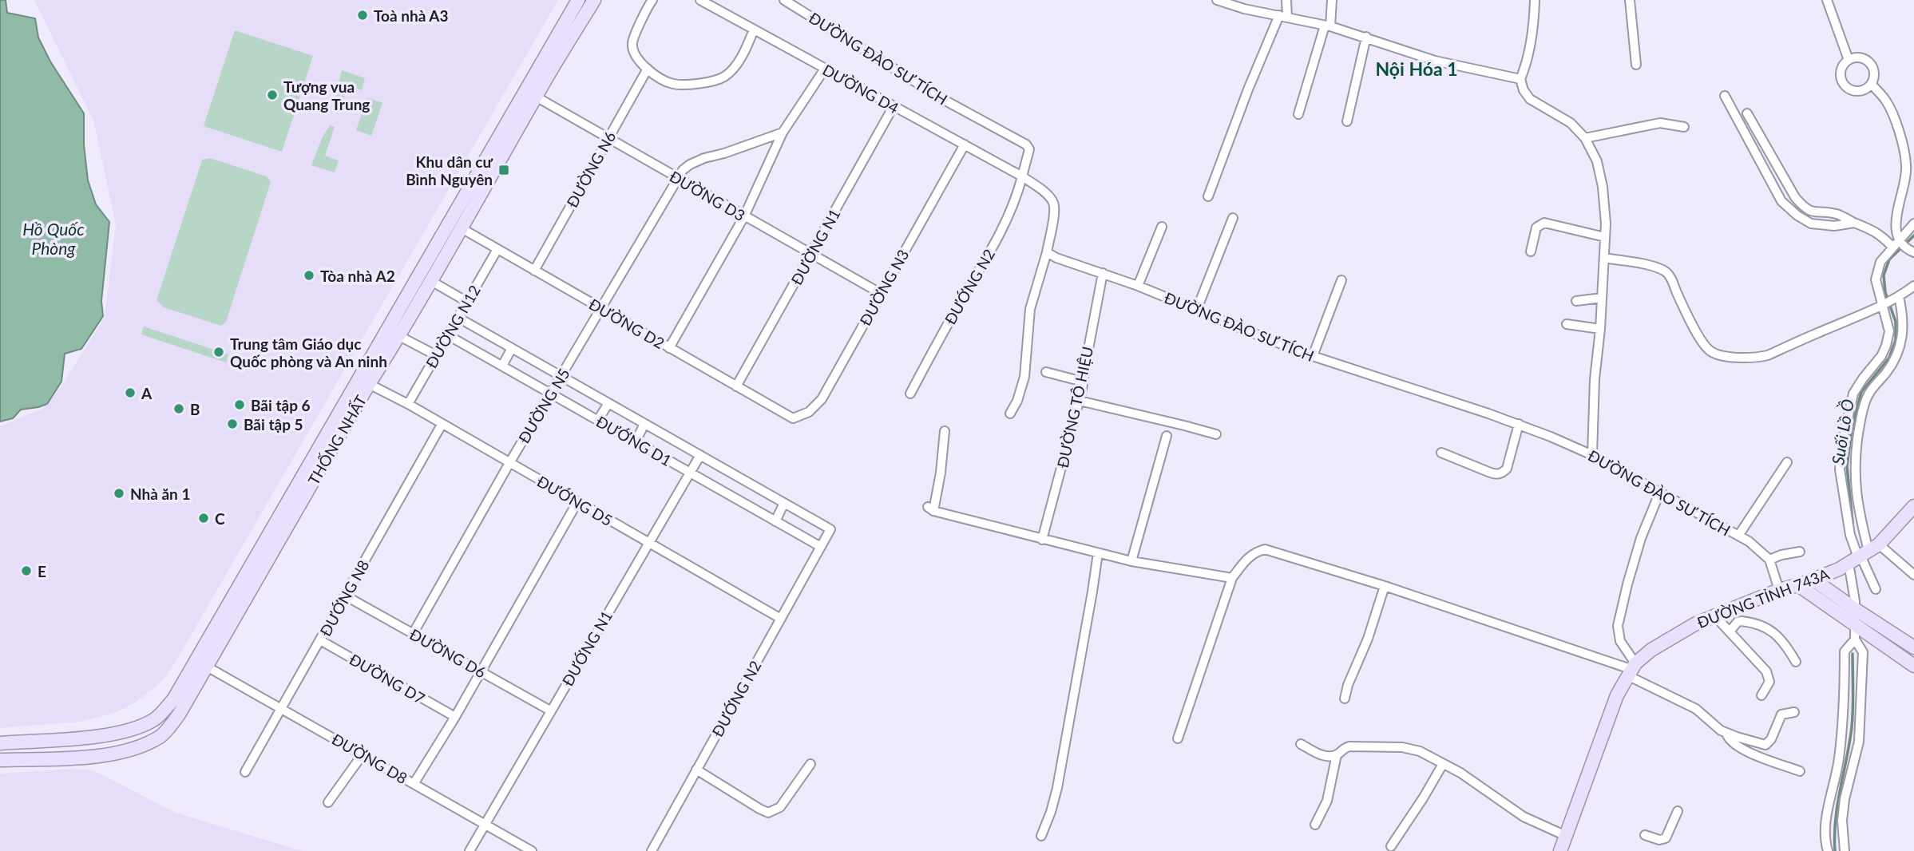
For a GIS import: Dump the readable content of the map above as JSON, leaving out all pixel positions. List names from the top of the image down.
{
  "streets": {
    "main road": ["THỐNG NHẤT", "ĐƯỜNG TỈNH 743A"],
    "street": [
      "ĐƯỜNG ĐÀO SƯ TÍCH",
      "DƯỜNG D4",
      "ĐƯỜNG N6",
      "ĐƯỜNG D3",
      "ĐƯỜNG N1",
      "ĐƯỚNG N2",
      "ĐƯỜNG N3",
      "ĐƯỜNG D2",
      "ĐƯỜNG N12",
      "ĐƯỜNG N5",
      "ĐƯỜNG TÔ HIỆU",
      "ĐƯỚNG D1",
      "ĐƯỚNG D5",
      "ĐƯỚNG N8",
      "ĐƯỚNG N1",
      "ĐƯỜNG D6",
      "ĐƯỜNG D7",
      "ĐƯỜNG D8"
    ]
  },
  "crossings": [
    ["ĐƯỜNG ĐÀO SƯ TÍCH", "DƯỜNG D4"],
    ["ĐƯỜNG ĐÀO SƯ TÍCH", "ĐƯỚNG N2"],
    ["ĐƯỜNG ĐÀO SƯ TÍCH", "ĐƯỜNG TÔ HIỆU"],
    ["DƯỜNG D4", "ĐƯỜNG N1"],
    ["DƯỜNG D4", "ĐƯỚNG N2"],
    ["DƯỜNG D4", "ĐƯỜNG N3"],
    ["ĐƯỜNG N6", "ĐƯỜNG D3"],
    ["ĐƯỜNG N6", "ĐƯỜNG D2"],
    ["ĐƯỜNG D3", "ĐƯỜNG N1"],
    ["ĐƯỜNG D3", "ĐƯỜNG N3"],
    ["ĐƯỜNG D3", "ĐƯỜNG N5"],
    ["ĐƯỜNG D3", "THỐNG NHẤT"],
    ["ĐƯỜNG N1", "ĐƯỜNG D2"],
    ["ĐƯỚNG N2", "ĐƯỚNG D1"],
    ["ĐƯỚNG N2", "ĐƯỚNG D5"],
    ["ĐƯỜNG N3", "ĐƯỜNG D2"],
    ["ĐƯỜNG D2", "ĐƯỜNG N12"],
    ["ĐƯỜNG D2", "ĐƯỜNG N5"],
    ["ĐƯỜNG D2", "THỐNG NHẤT"],
    ["ĐƯỜNG N12", "ĐƯỚNG D1"],
    ["ĐƯỜNG N12", "ĐƯỚNG D5"],
    ["ĐƯỜNG N5", "ĐƯỚNG D1"],
    ["ĐƯỜNG N5", "ĐƯỚNG D5"],
    ["ĐƯỜNG N5", "ĐƯỜNG D6"],
    ["THỐNG NHẤT", "ĐƯỚNG D5"],
    ["THỐNG NHẤT", "ĐƯỜNG D8"],
    ["ĐƯỚNG D1", "ĐƯỚNG N1"],
    ["ĐƯỚNG D5", "ĐƯỚNG N8"],
    ["ĐƯỚNG D5", "ĐƯỚNG N1"],
    ["ĐƯỚNG N8", "ĐƯỜNG D6"],
    ["ĐƯỚNG N8", "ĐƯỜNG D7"],
    ["ĐƯỚNG N8", "ĐƯỜNG D8"],
    ["ĐƯỚNG N1", "ĐƯỜNG D6"],
    ["ĐƯỚNG N1", "ĐƯỜNG D8"]
  ],
  "districts": ["Nội Hóa 1"],
  "water": ["Hồ Quốc Phòng", "Suối Lồ Ồ"],
  "places": {
    "other": [
      "Toà nhà A3",
      "Tượng vua Quang Trung",
      "Tòa nhà A2",
      "Trung tâm Giáo dục Quốc phòng và An ninh",
      "A",
      "Bãi tập 6",
      "B",
      "Bãi tập 5",
      "Nhà ăn 1",
      "C",
      "E"
    ],
    "transit": ["Khu dân cư Bình Nguyên"]
  }
}
